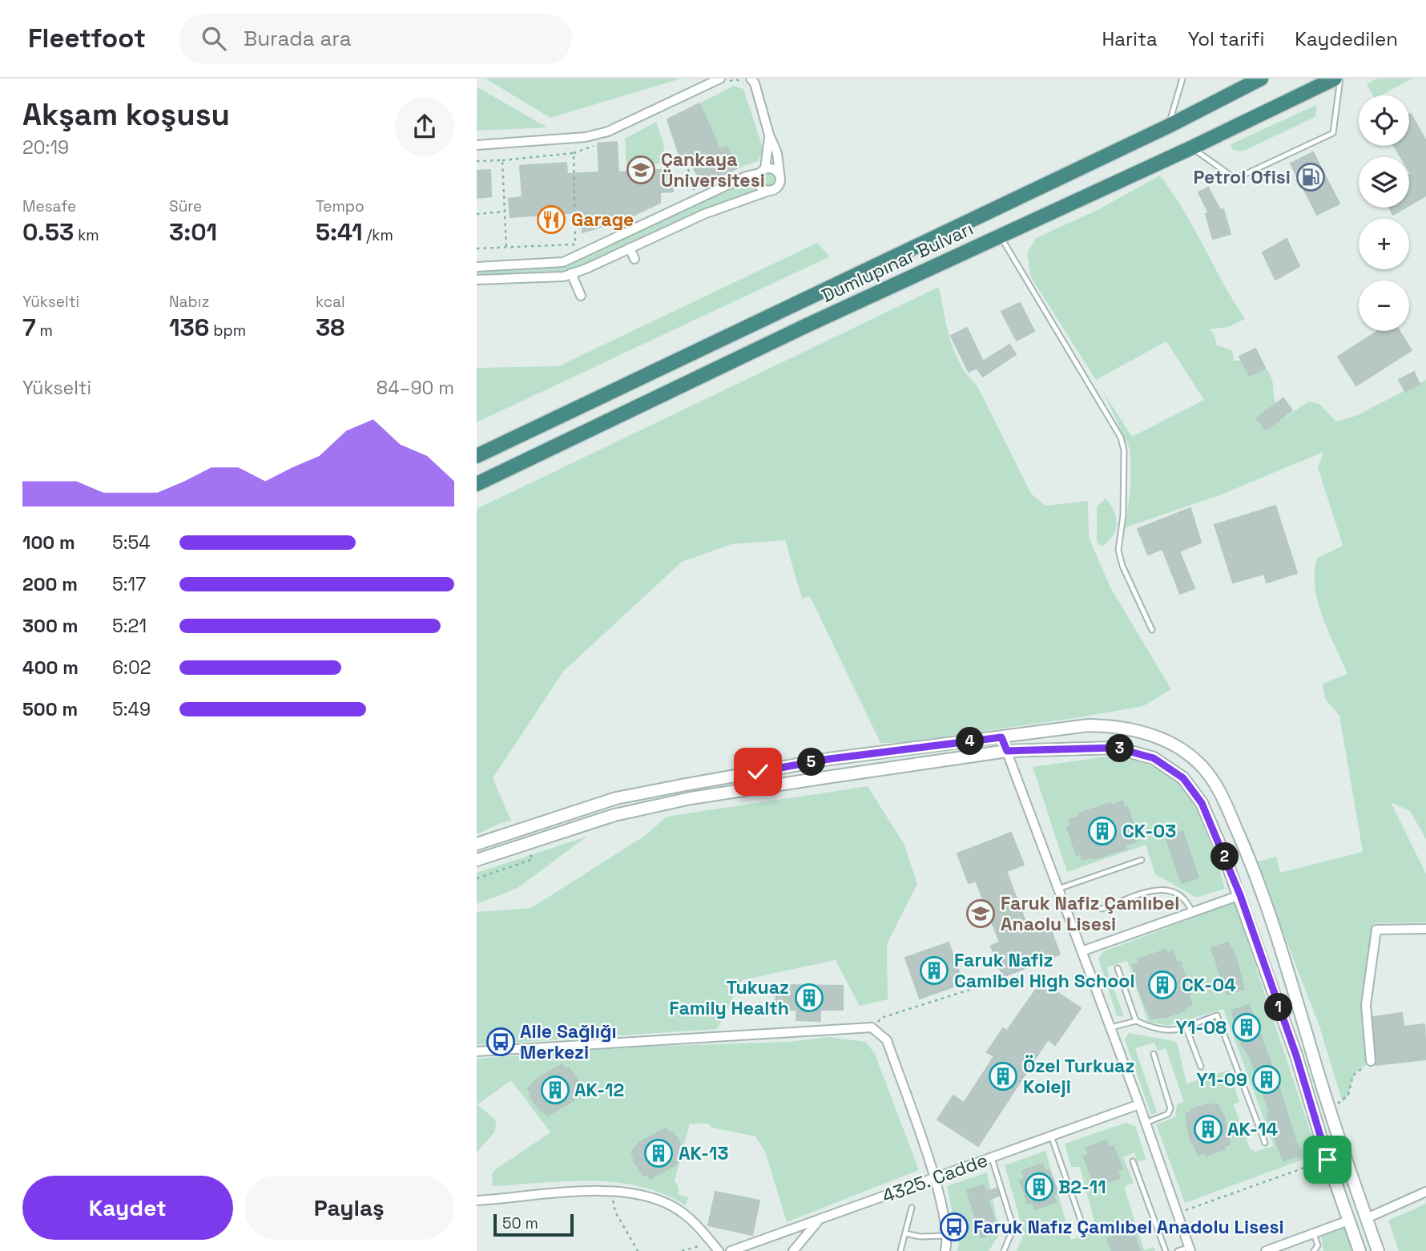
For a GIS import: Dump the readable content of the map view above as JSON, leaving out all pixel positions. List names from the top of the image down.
{
  "streets": {
    "highway": ["Dumlupınar Bulvarı"],
    "street": ["4325. Cadde"]
  },
  "places": {
    "school or university": ["Çankaya Üniversitesi", "Faruk Nafiz Çamlıbel Anaolu Lisesi"],
    "fuel station": ["Petrol Ofisi"],
    "restaurant": ["Garage"],
    "building": [
      "CK-03",
      "Faruk Nafiz Camibel High School",
      "CK-04",
      "Tukuaz Family Health",
      "Y1-08",
      "Özel Turkuaz Koleji",
      "Y1-09",
      "AK-12",
      "AK-14",
      "AK-13",
      "B2-11"
    ],
    "bus stop": ["Aile Sağlığı Merkezi", "Faruk Nafız Çamlıbel Anadolu Lisesi"]
  },
  "scale_bar": "50 m",
  "page": {
    "header": "Fleetfoot",
    "search": "Burada ara",
    "nav": ["Harita", "Yol tarifi", "Kaydedilen"],
    "heading": ["Akşam koşusu", "20:19"],
    "map_buttons": ["+", "−"],
    "stats": [
      ["Mesafe", "0.53 km"],
      ["Süre", "3:01"],
      ["Tempo", "5:41 /km"],
      ["Yükselti", "7 m"],
      ["Nabız", "136 bpm"],
      ["kcal", "38"]
    ],
    "chart": ["Yükselti", "84–90 m"],
    "list": [
      {
        "name": "100 m",
        "note": "5:54"
      },
      {
        "name": "200 m",
        "note": "5:17"
      },
      {
        "name": "300 m",
        "note": "5:21"
      },
      {
        "name": "400 m",
        "note": "6:02"
      },
      {
        "name": "500 m",
        "note": "5:49"
      }
    ],
    "pins": [
      "4",
      "3",
      "5",
      "2",
      "1"
    ],
    "buttons": ["Kaydet", "Paylaş"],
    "scale": "50 m"
  }
}
